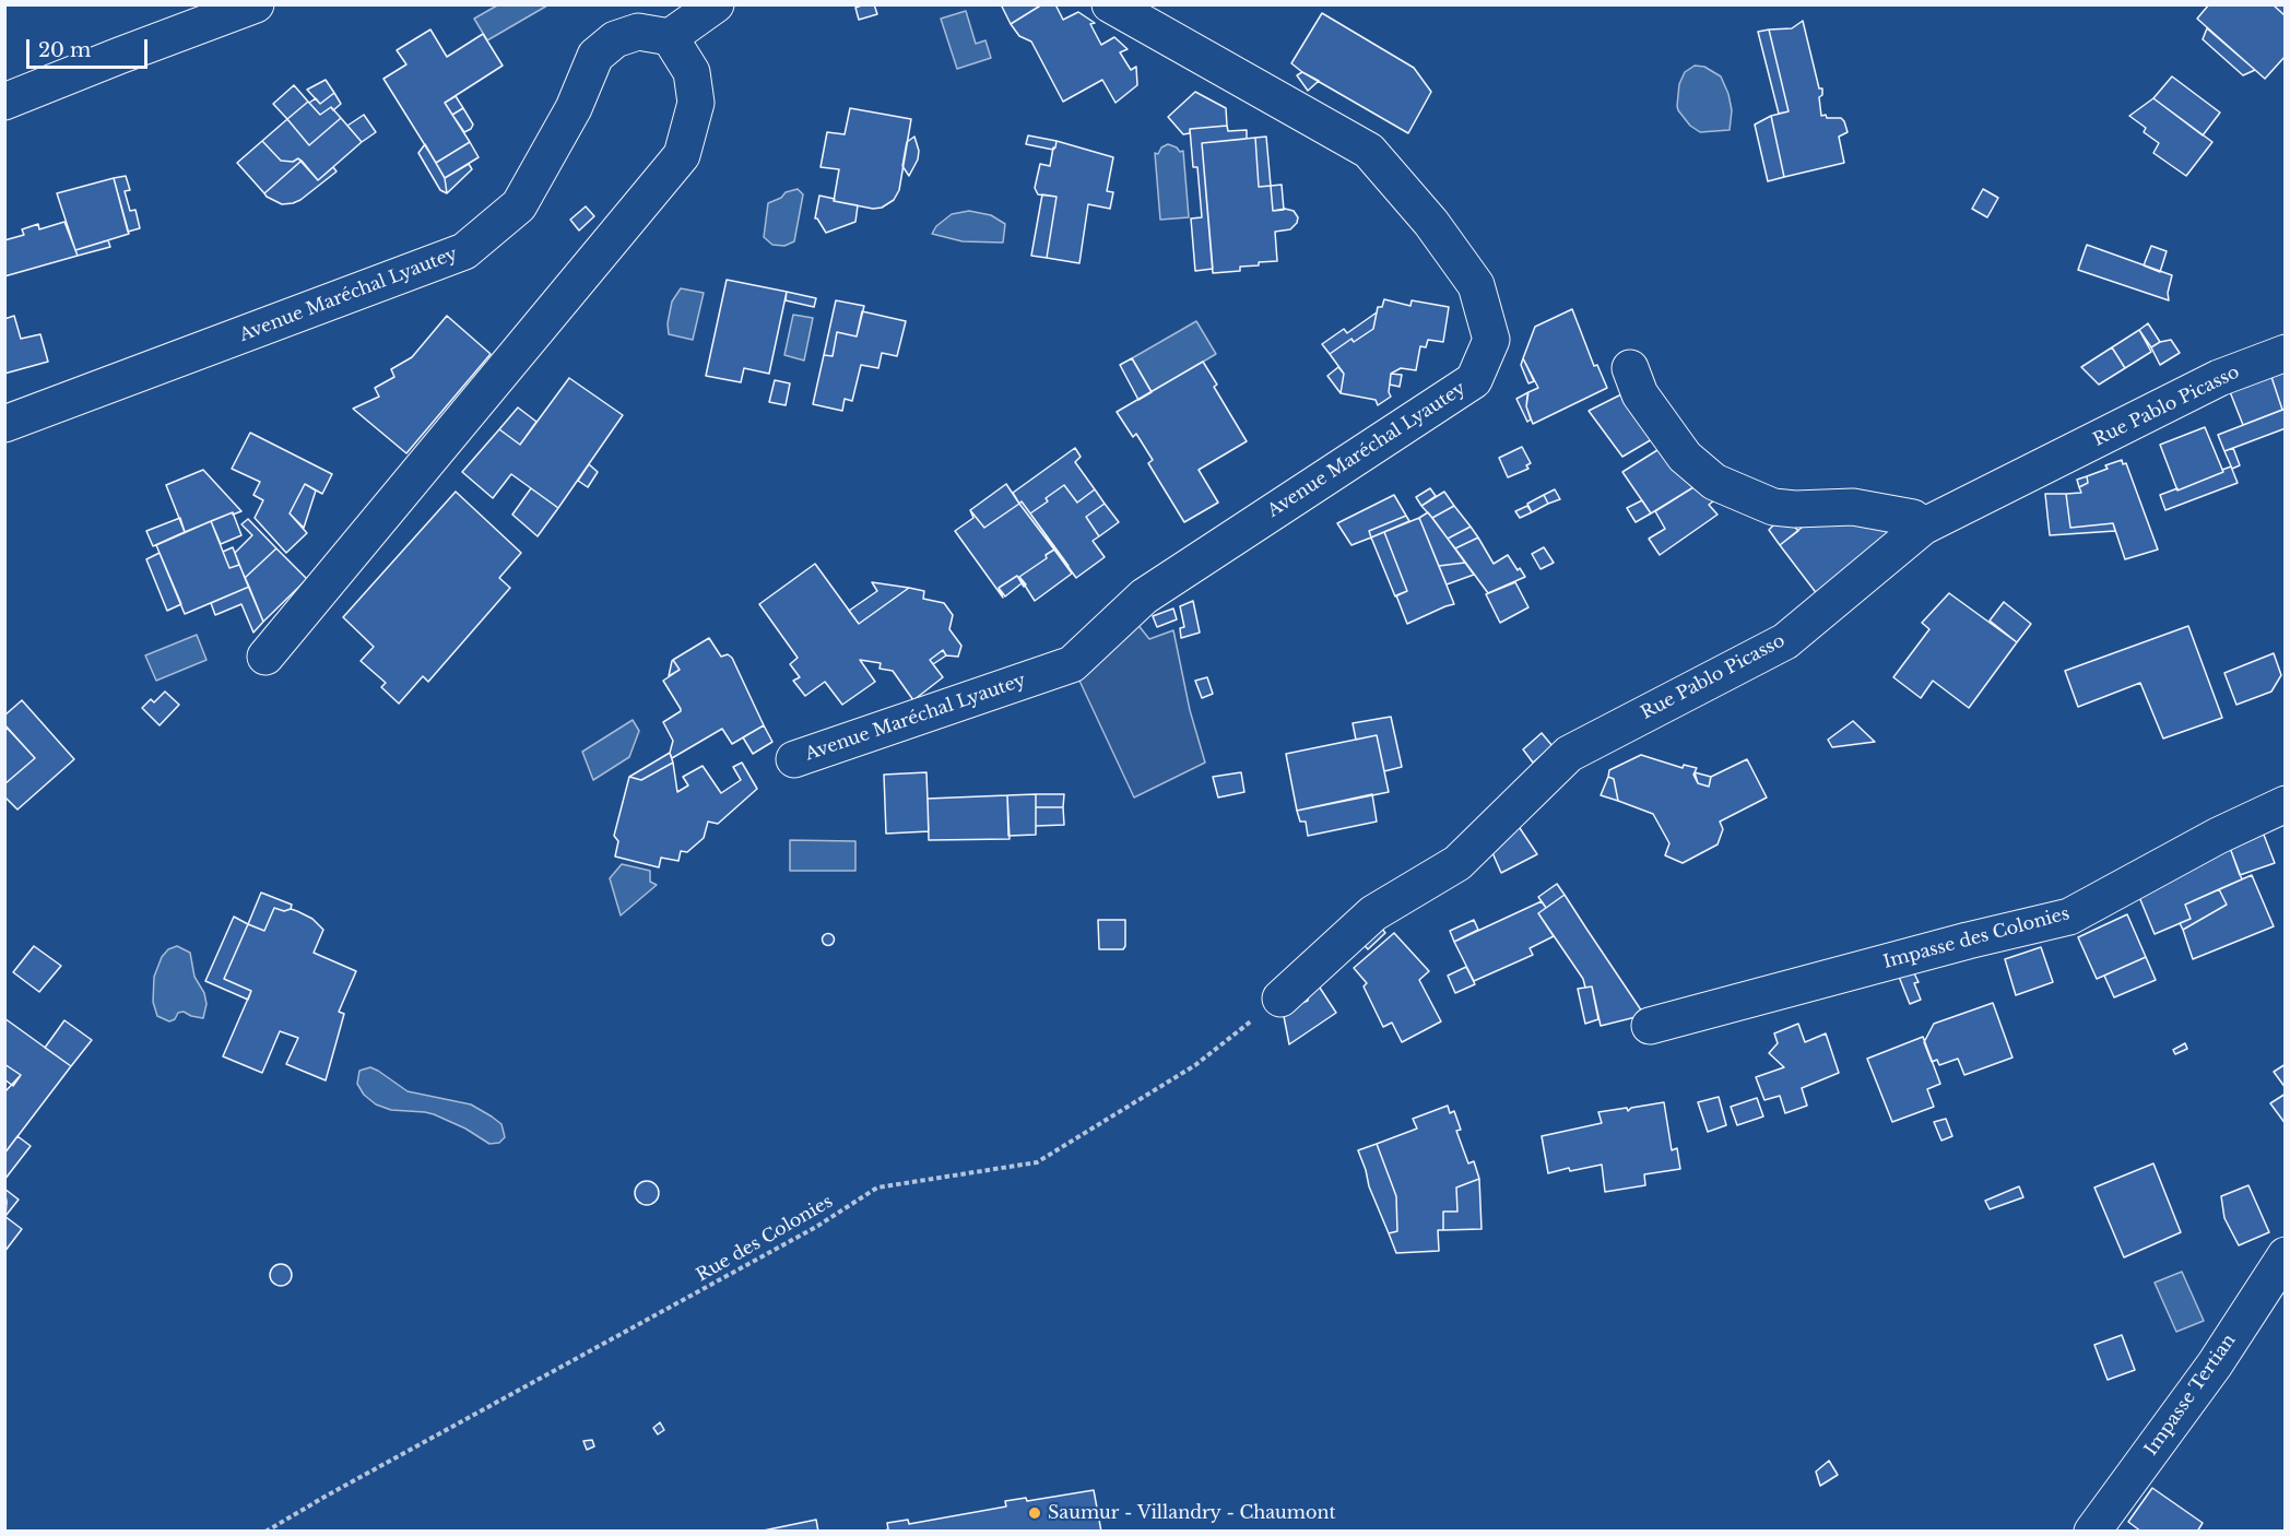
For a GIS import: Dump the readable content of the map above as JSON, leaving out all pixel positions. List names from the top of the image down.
{
  "streets": {
    "street": [
      "Avenue Maréchal Lyautey",
      "Rue Pablo Picasso",
      "Impasse des Colonies",
      "Impasse Tertian"
    ],
    "path": ["Rue des Colonies"]
  },
  "crossings": [
    ["Rue Pablo Picasso", "Rue des Colonies"]
  ],
  "places": ["Saumur - Villandry - Chaumont"],
  "scale_bar": "20 m"
}
